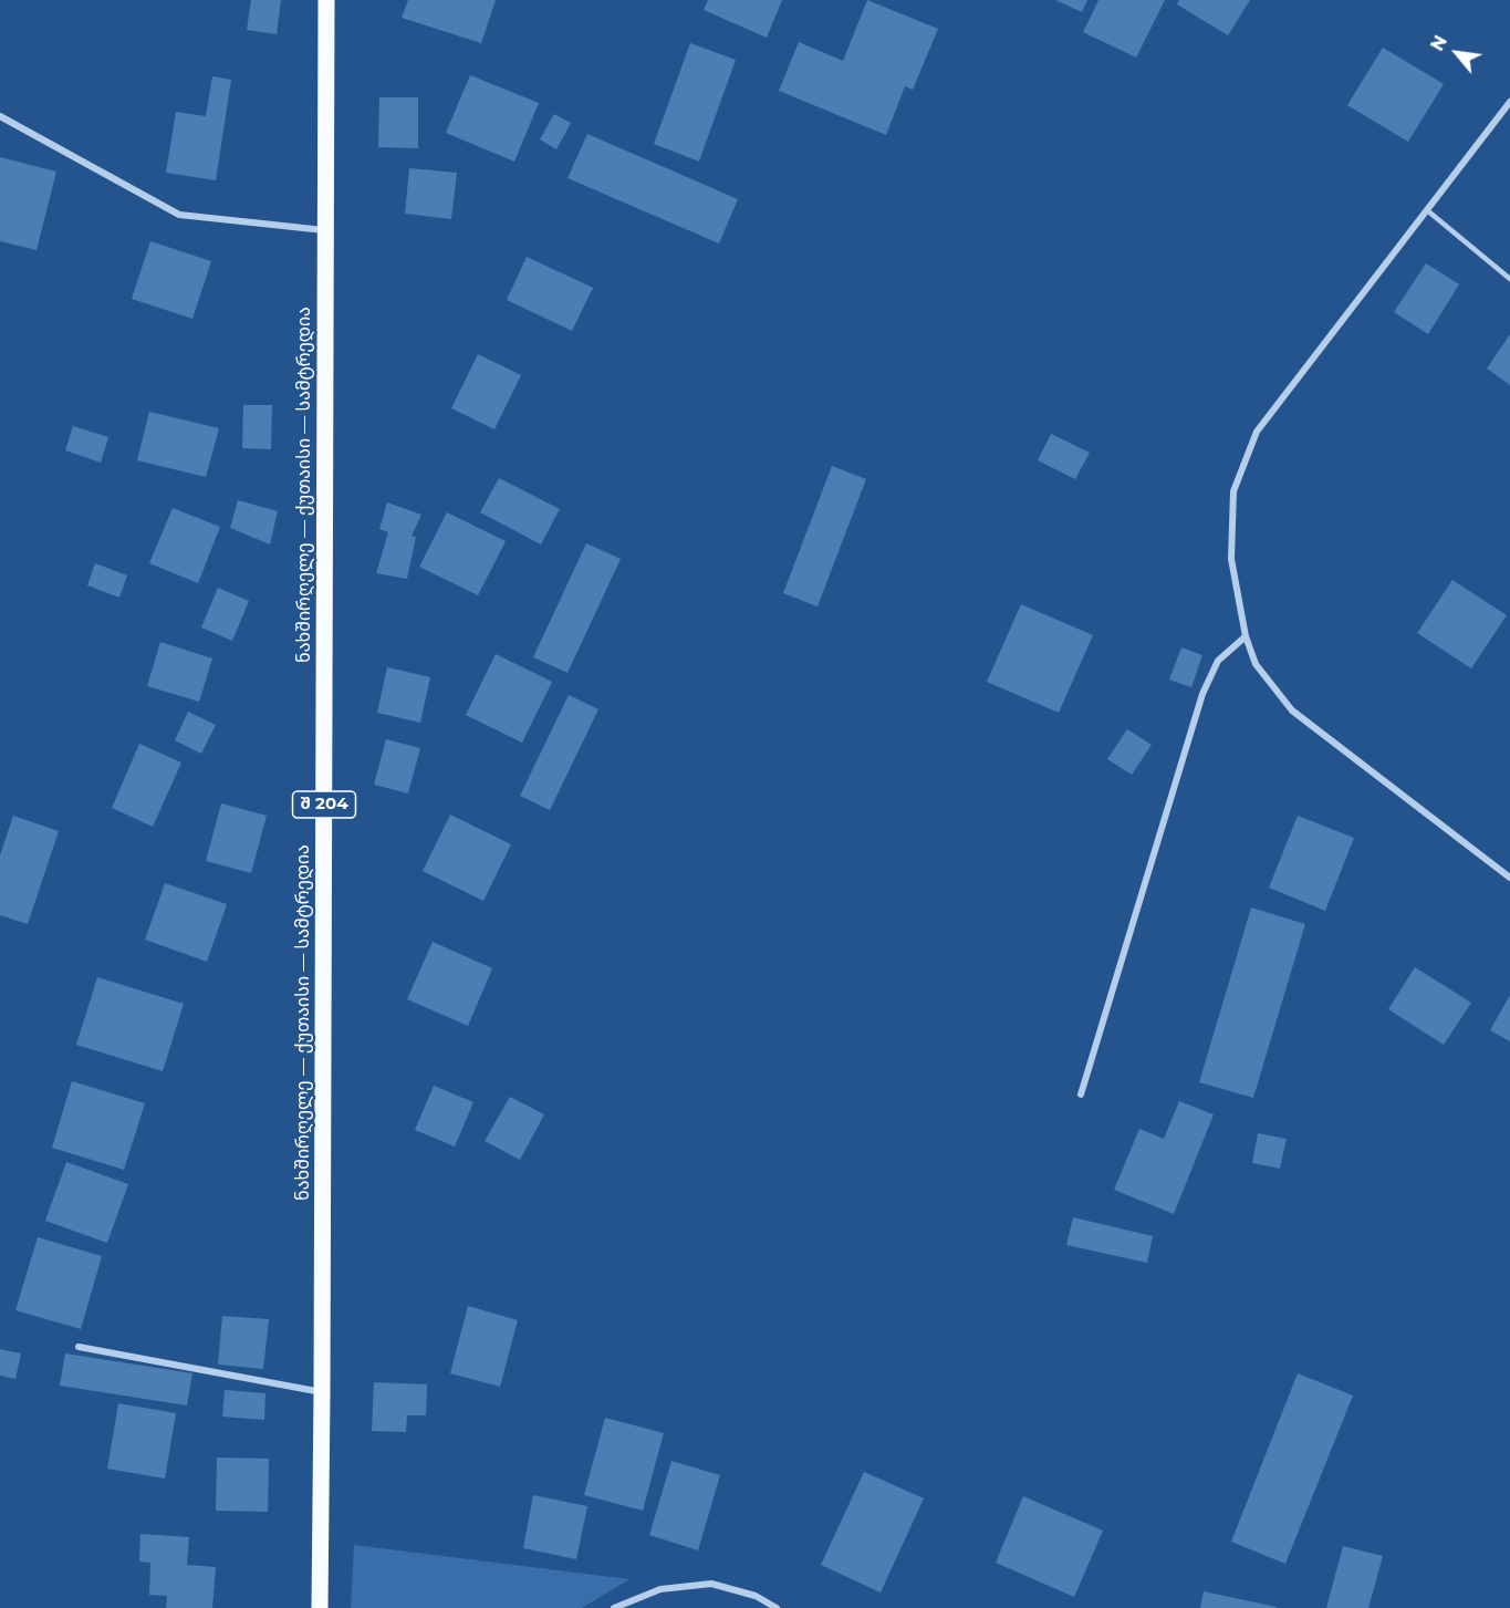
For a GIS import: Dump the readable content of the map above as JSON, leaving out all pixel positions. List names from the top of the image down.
{
  "streets": {
    "main road": ["ნახშირღელე — ქუთაისი — სამტრედია", "შ 204"]
  },
  "north": "top left"
}
